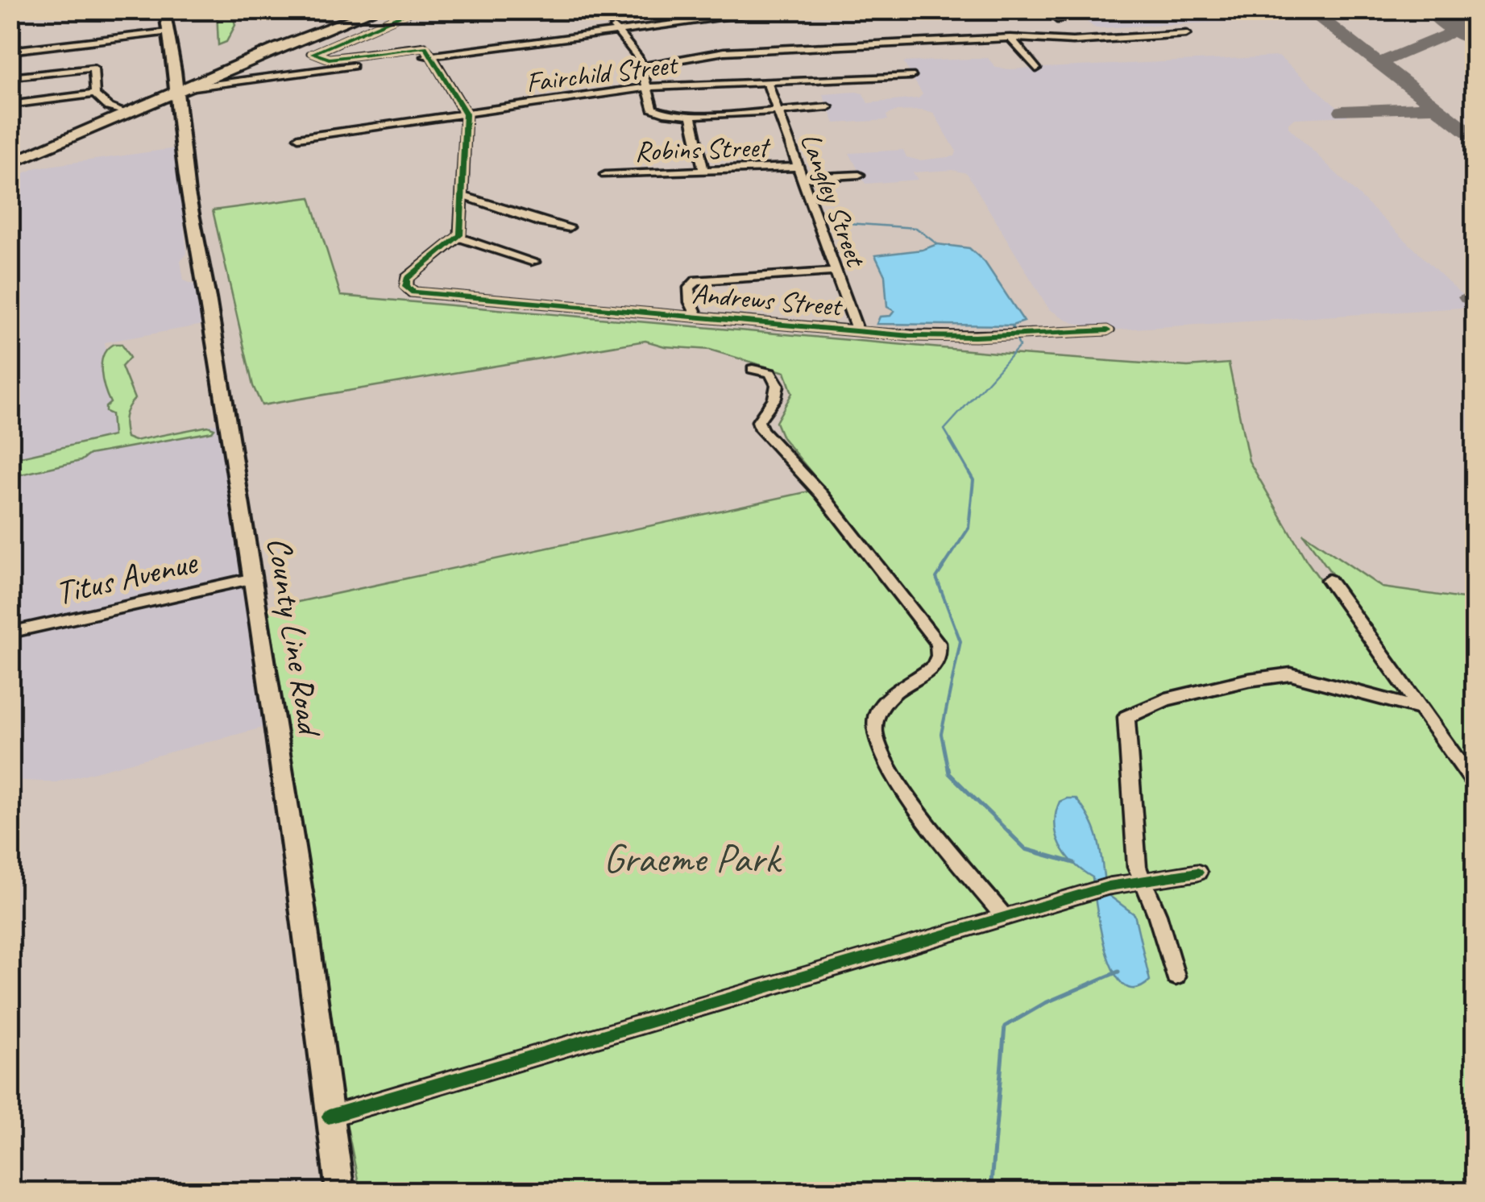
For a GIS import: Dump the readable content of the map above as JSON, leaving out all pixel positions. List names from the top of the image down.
{
  "streets": {
    "main road": ["County Line Road"],
    "street": [
      "Fairchild Street",
      "Robins Street",
      "Langley Street",
      "Andrews Street",
      "Titus Avenue"
    ]
  },
  "crossings": [
    ["Fairchild Street", "Langley Street"],
    ["Robins Street", "Langley Street"],
    ["Langley Street", "Andrews Street"],
    ["Titus Avenue", "County Line Road"]
  ],
  "parks": ["Graeme Park"]
}
